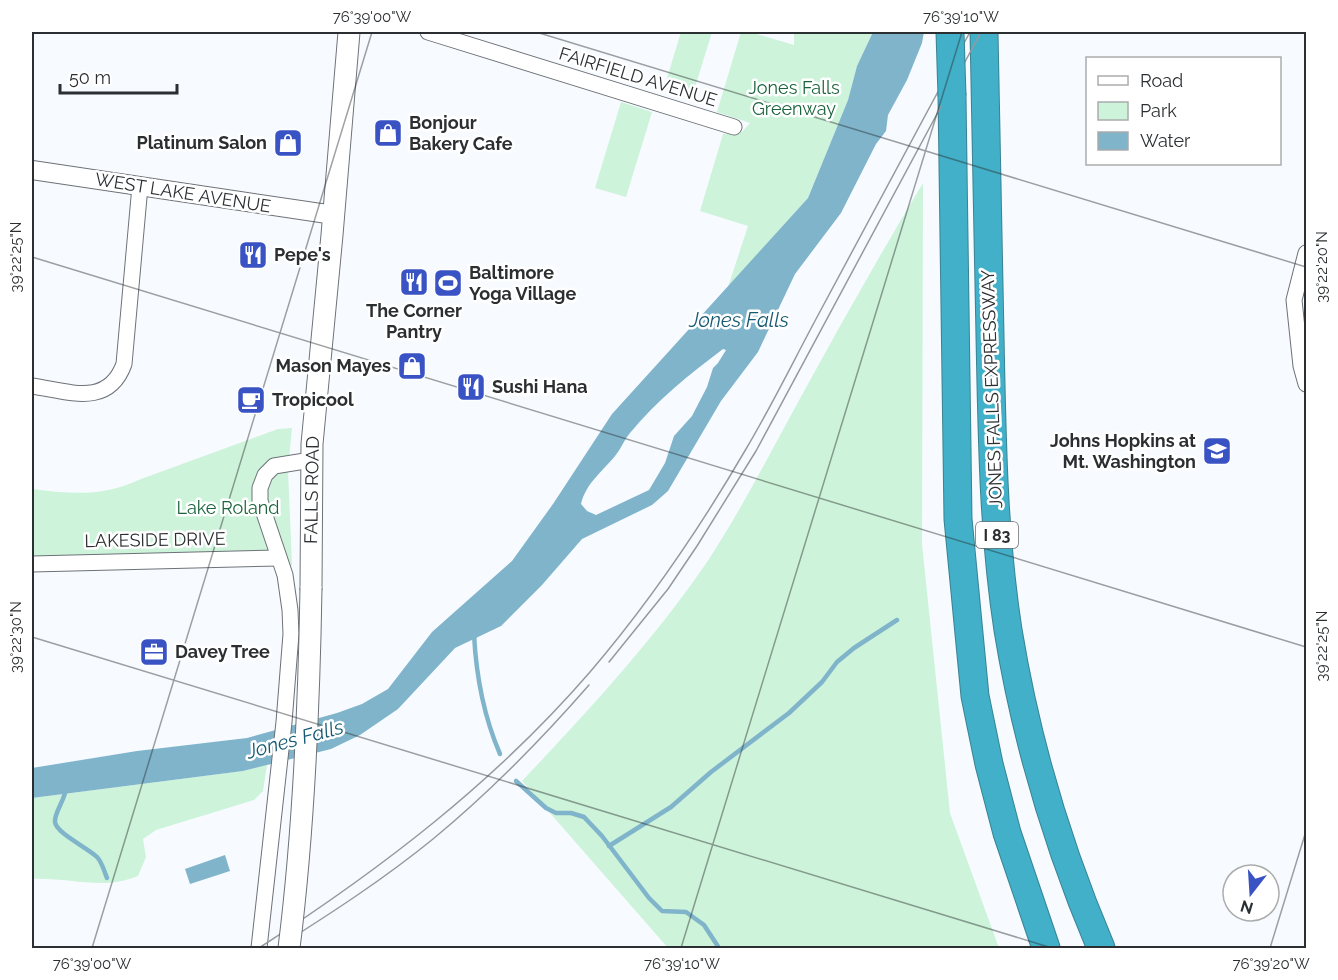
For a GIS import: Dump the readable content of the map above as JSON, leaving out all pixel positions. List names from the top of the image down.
{
  "streets": {
    "highway": ["JONES FALLS EXPRESSWAY", "I 83"],
    "main road": ["FALLS ROAD"],
    "street": ["FAIRFIELD AVENUE", "WEST LAKE AVENUE", "LAKESIDE DRIVE"]
  },
  "crossings": [
    ["WEST LAKE AVENUE", "FALLS ROAD"]
  ],
  "water": ["Jones Falls"],
  "parks": ["Jones Falls Greenway", "Lake Roland"],
  "places": {
    "shop": ["Bonjour Bakery Cafe", "Platinum Salon", "Mason Mayes"],
    "restaurant": ["Pepe's", "The Corner Pantry", "Sushi Hana"],
    "sports": ["Baltimore Yoga Village"],
    "cafe": ["Tropicool"],
    "school or university": ["Johns Hopkins at Mt. Washington"],
    "office": ["Davey Tree"]
  },
  "legend": ["Road", "Park", "Water"],
  "scale_bar": "50 m",
  "north": "bottom",
  "coordinates": [
    "76°39'00\"W",
    "76°39'10\"W",
    "39°22'25\"N",
    "39°22'20\"N",
    "39°22'30\"N",
    "76°39'20\"W"
  ]
}
